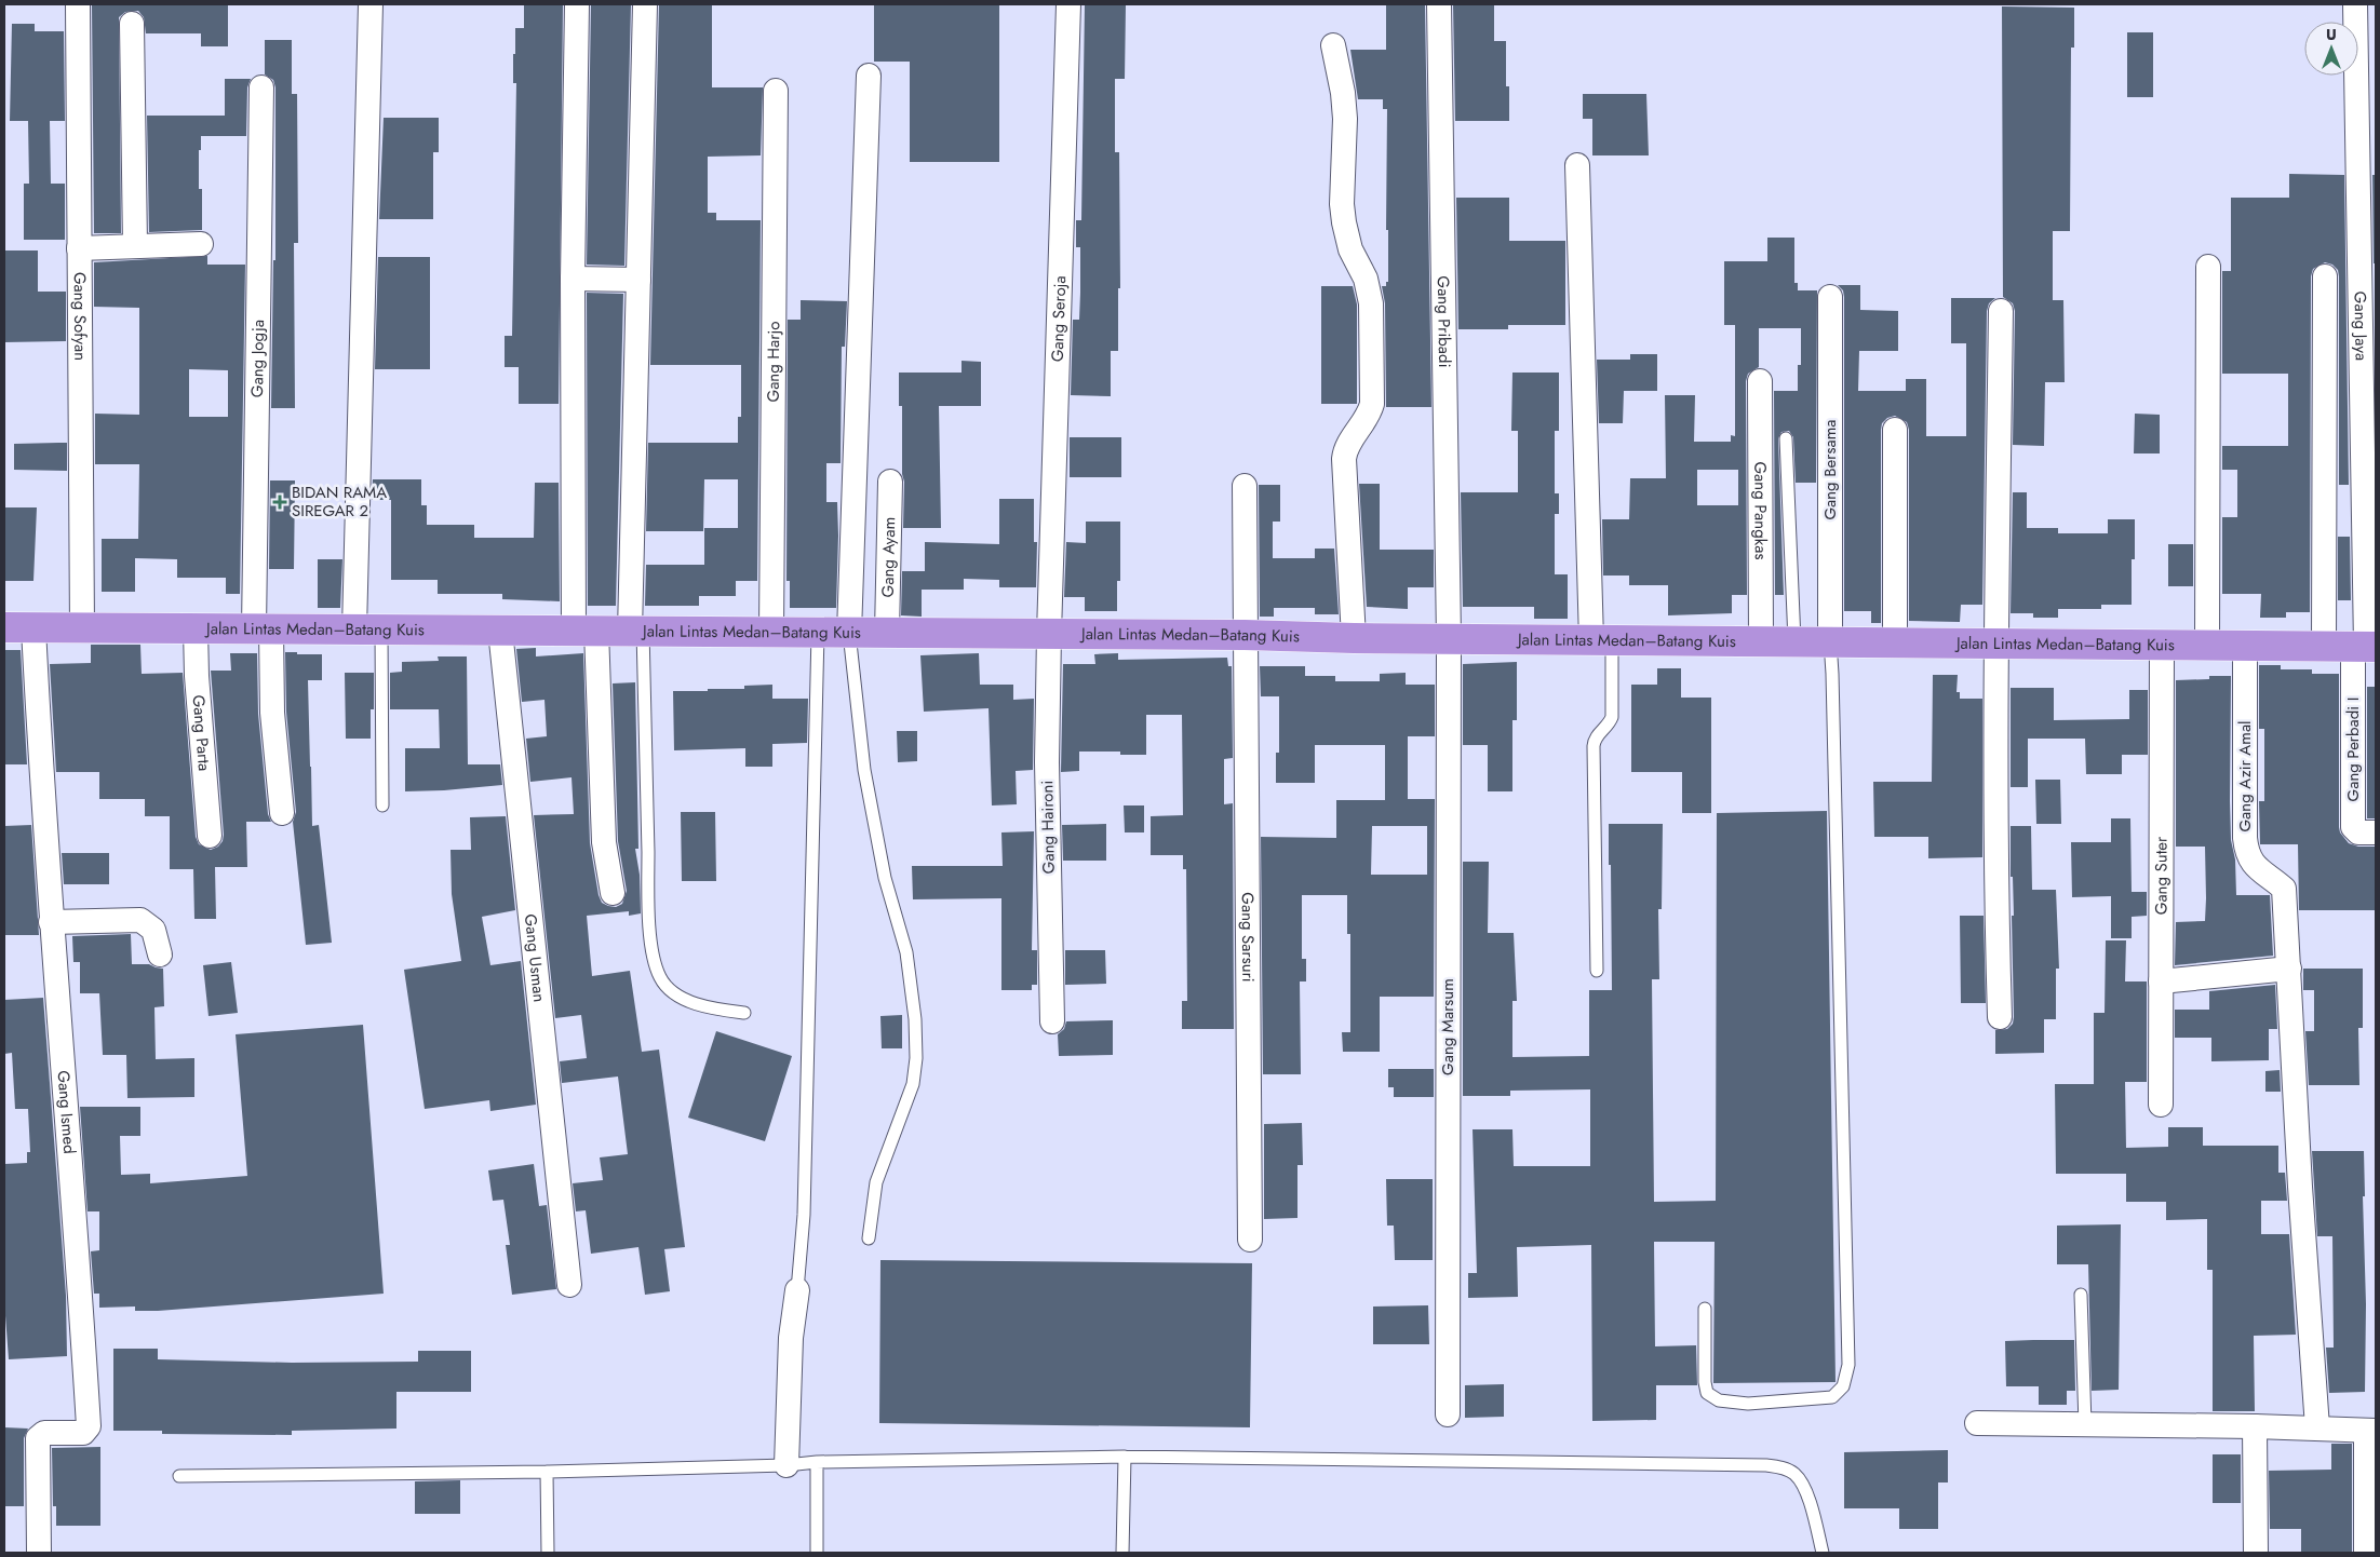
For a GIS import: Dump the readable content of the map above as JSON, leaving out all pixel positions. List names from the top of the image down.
{
  "streets": {
    "highway": ["Jalan Lintas Medan–Batang Kuis"],
    "street": [
      "Gang Sofyan",
      "Gang Seroja",
      "Gang Pribadi",
      "Gang Jaya",
      "Gang Jogja",
      "Gang Harjo",
      "Gang Bersama",
      "Gang Pangkas",
      "Gang Ayam",
      "Gang Parta",
      "Gang Perbadi I",
      "Gang Azir Amal",
      "Gang Haironi",
      "Gang Suter",
      "Gang Sarsuri",
      "Gang Usman",
      "Gang Marsum",
      "Gang Ismed"
    ]
  },
  "crossings": [
    ["Gang Sofyan", "Jalan Lintas Medan–Batang Kuis"],
    ["Gang Seroja", "Jalan Lintas Medan–Batang Kuis"],
    ["Gang Seroja", "Gang Haironi"],
    ["Gang Pribadi", "Jalan Lintas Medan–Batang Kuis"],
    ["Gang Pribadi", "Gang Marsum"],
    ["Gang Jaya", "Jalan Lintas Medan–Batang Kuis"],
    ["Gang Jaya", "Gang Perbadi I"],
    ["Gang Jogja", "Jalan Lintas Medan–Batang Kuis"],
    ["Gang Harjo", "Jalan Lintas Medan–Batang Kuis"],
    ["Gang Bersama", "Jalan Lintas Medan–Batang Kuis"],
    ["Gang Pangkas", "Jalan Lintas Medan–Batang Kuis"],
    ["Gang Ayam", "Jalan Lintas Medan–Batang Kuis"],
    ["Jalan Lintas Medan–Batang Kuis", "Gang Parta"],
    ["Jalan Lintas Medan–Batang Kuis", "Gang Perbadi I"],
    ["Jalan Lintas Medan–Batang Kuis", "Gang Azir Amal"],
    ["Jalan Lintas Medan–Batang Kuis", "Gang Haironi"],
    ["Jalan Lintas Medan–Batang Kuis", "Gang Suter"],
    ["Jalan Lintas Medan–Batang Kuis", "Gang Sarsuri"],
    ["Jalan Lintas Medan–Batang Kuis", "Gang Usman"],
    ["Jalan Lintas Medan–Batang Kuis", "Gang Marsum"],
    ["Jalan Lintas Medan–Batang Kuis", "Gang Ismed"]
  ],
  "places": {
    "health": ["BIDAN RAMA SIREGAR 2"]
  },
  "north": "top"
}
